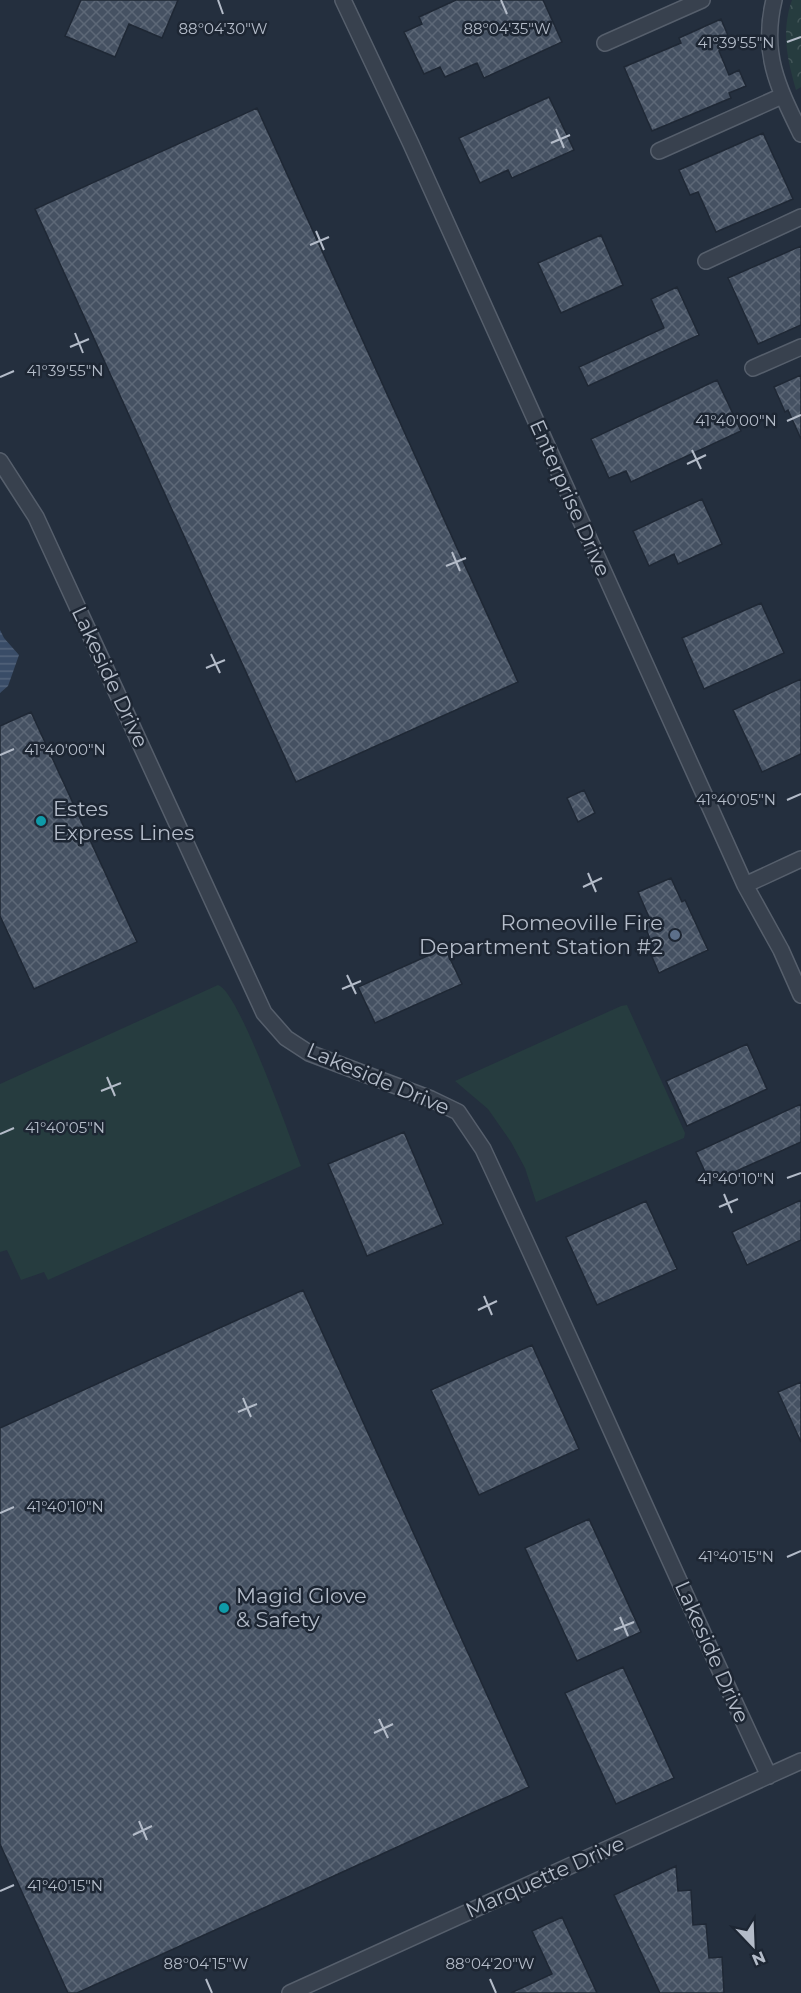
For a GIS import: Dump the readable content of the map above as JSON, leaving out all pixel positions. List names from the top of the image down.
{
  "streets": {
    "street": ["Enterprise Drive", "Lakeside Drive", "Marquette Drive"]
  },
  "crossings": [
    ["Lakeside Drive", "Marquette Drive"]
  ],
  "places": ["Estes Express Lines", "Romeoville Fire Department Station #2", "Magid Glove & Safety"],
  "north": "bottom right",
  "coordinates": [
    "88°04'30\"W",
    "88°04'35\"W",
    "41°39'55\"N",
    "41°40'00\"N",
    "41°40'05\"N",
    "41°40'10\"N",
    "41°40'15\"N",
    "88°04'15\"W",
    "88°04'20\"W"
  ]
}
